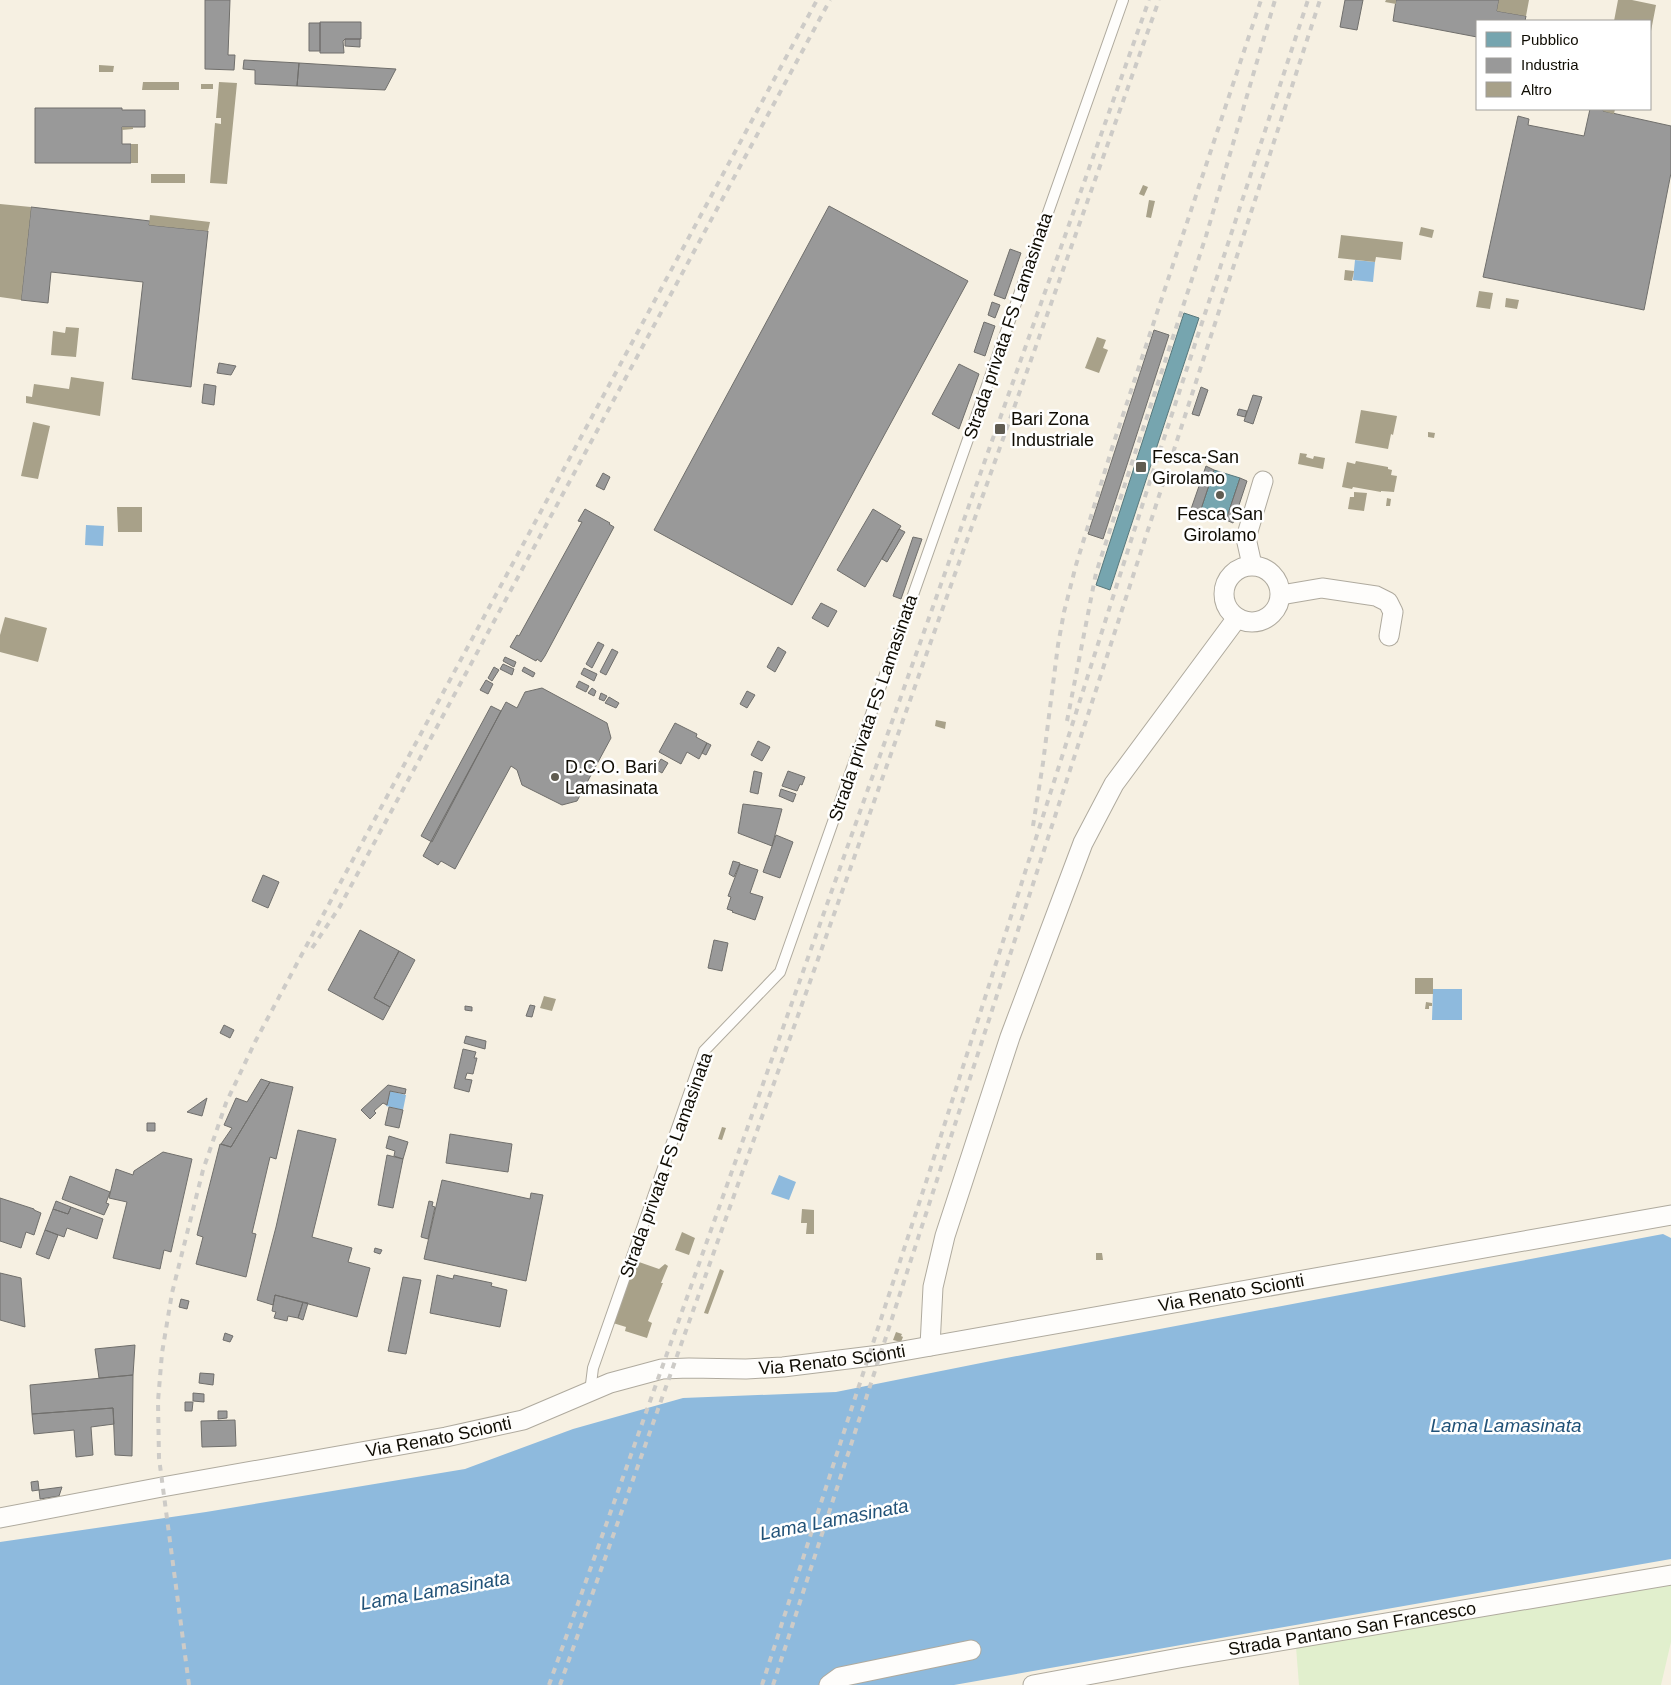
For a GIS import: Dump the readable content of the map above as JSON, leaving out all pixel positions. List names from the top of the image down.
{
  "streets": {
    "street": ["Via Renato Scionti", "Strada Pantano San Francesco"],
    "lane": ["Strada privata FS Lamasinata"]
  },
  "crossings": [
    ["Strada privata FS Lamasinata", "Via Renato Scionti"]
  ],
  "water": ["Lama Lamasinata"],
  "places": {
    "transit": ["Bari Zona Industriale", "Fesca-San Girolamo"],
    "other": ["Fesca San Girolamo", "D.C.O. Bari Lamasinata"]
  },
  "legend": ["Pubblico", "Industria", "Altro"]
}
